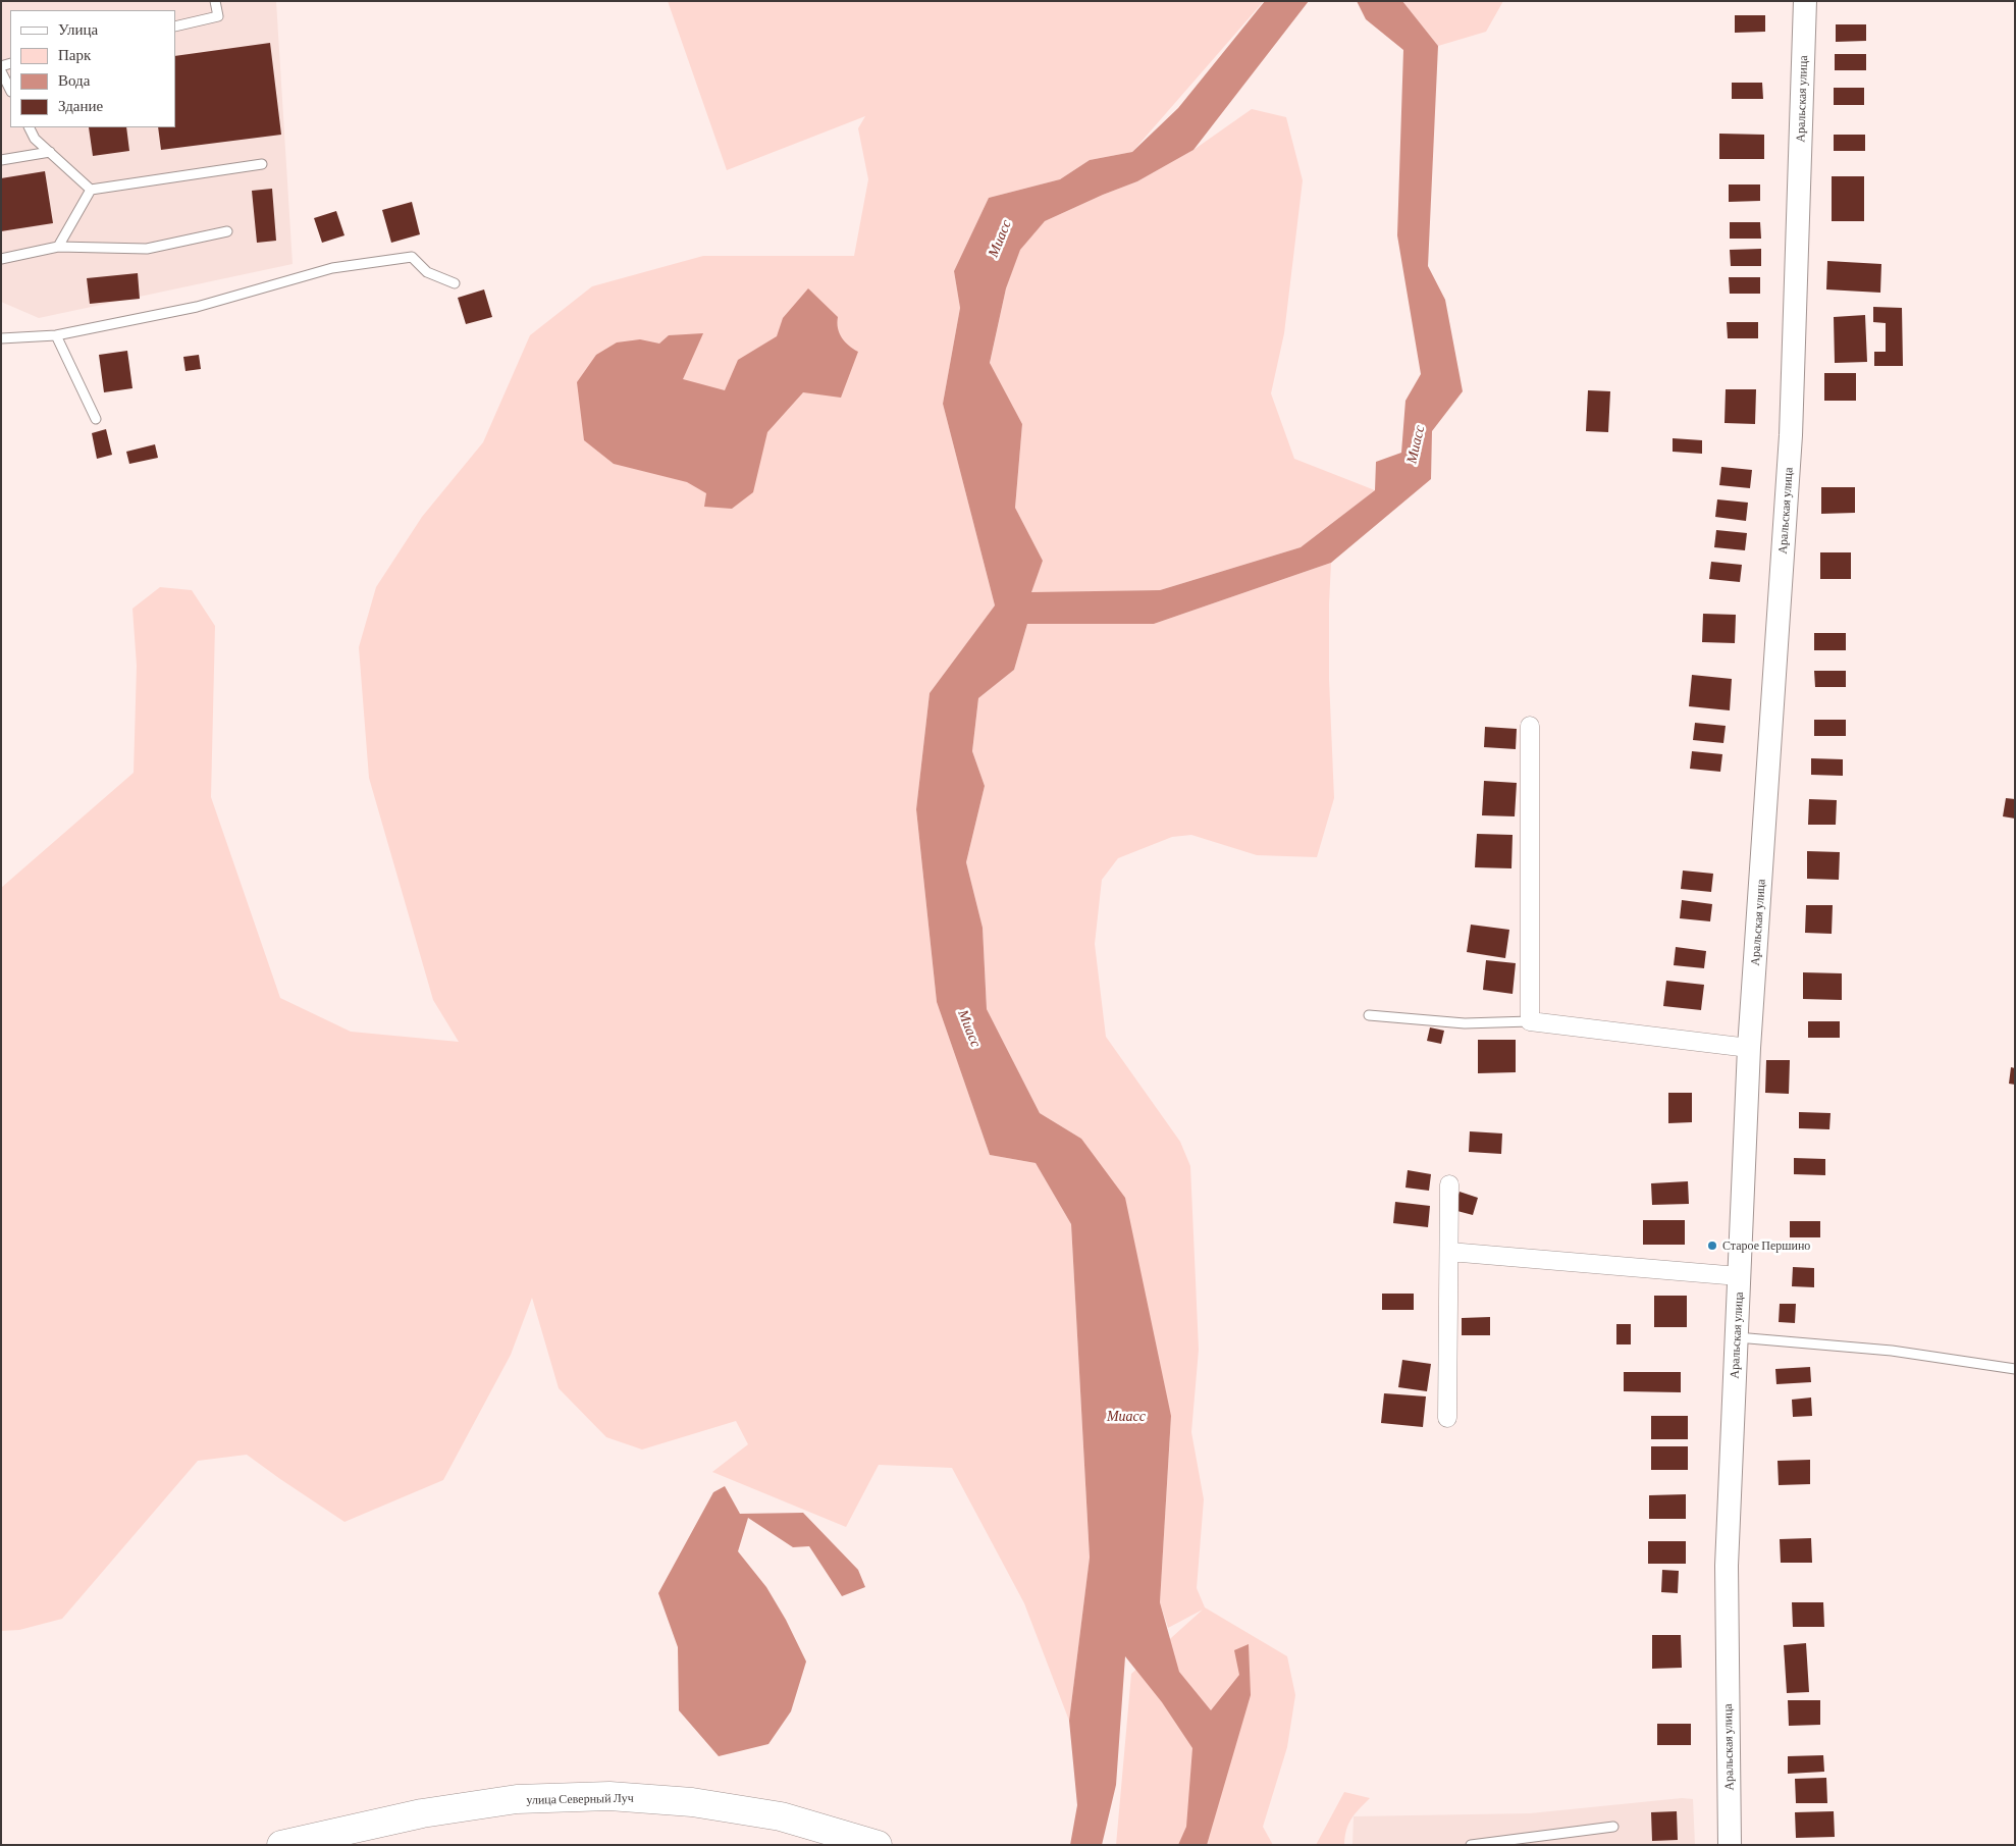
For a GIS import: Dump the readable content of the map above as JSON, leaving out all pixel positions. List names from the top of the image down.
{
  "streets": {
    "main road": ["улица Северный Луч"],
    "street": ["Аральская улица"]
  },
  "water": ["Миасс"],
  "places": ["Старое Першино"],
  "legend": [
    "Улица",
    "Парк",
    "Вода",
    "Здание"
  ]
}
